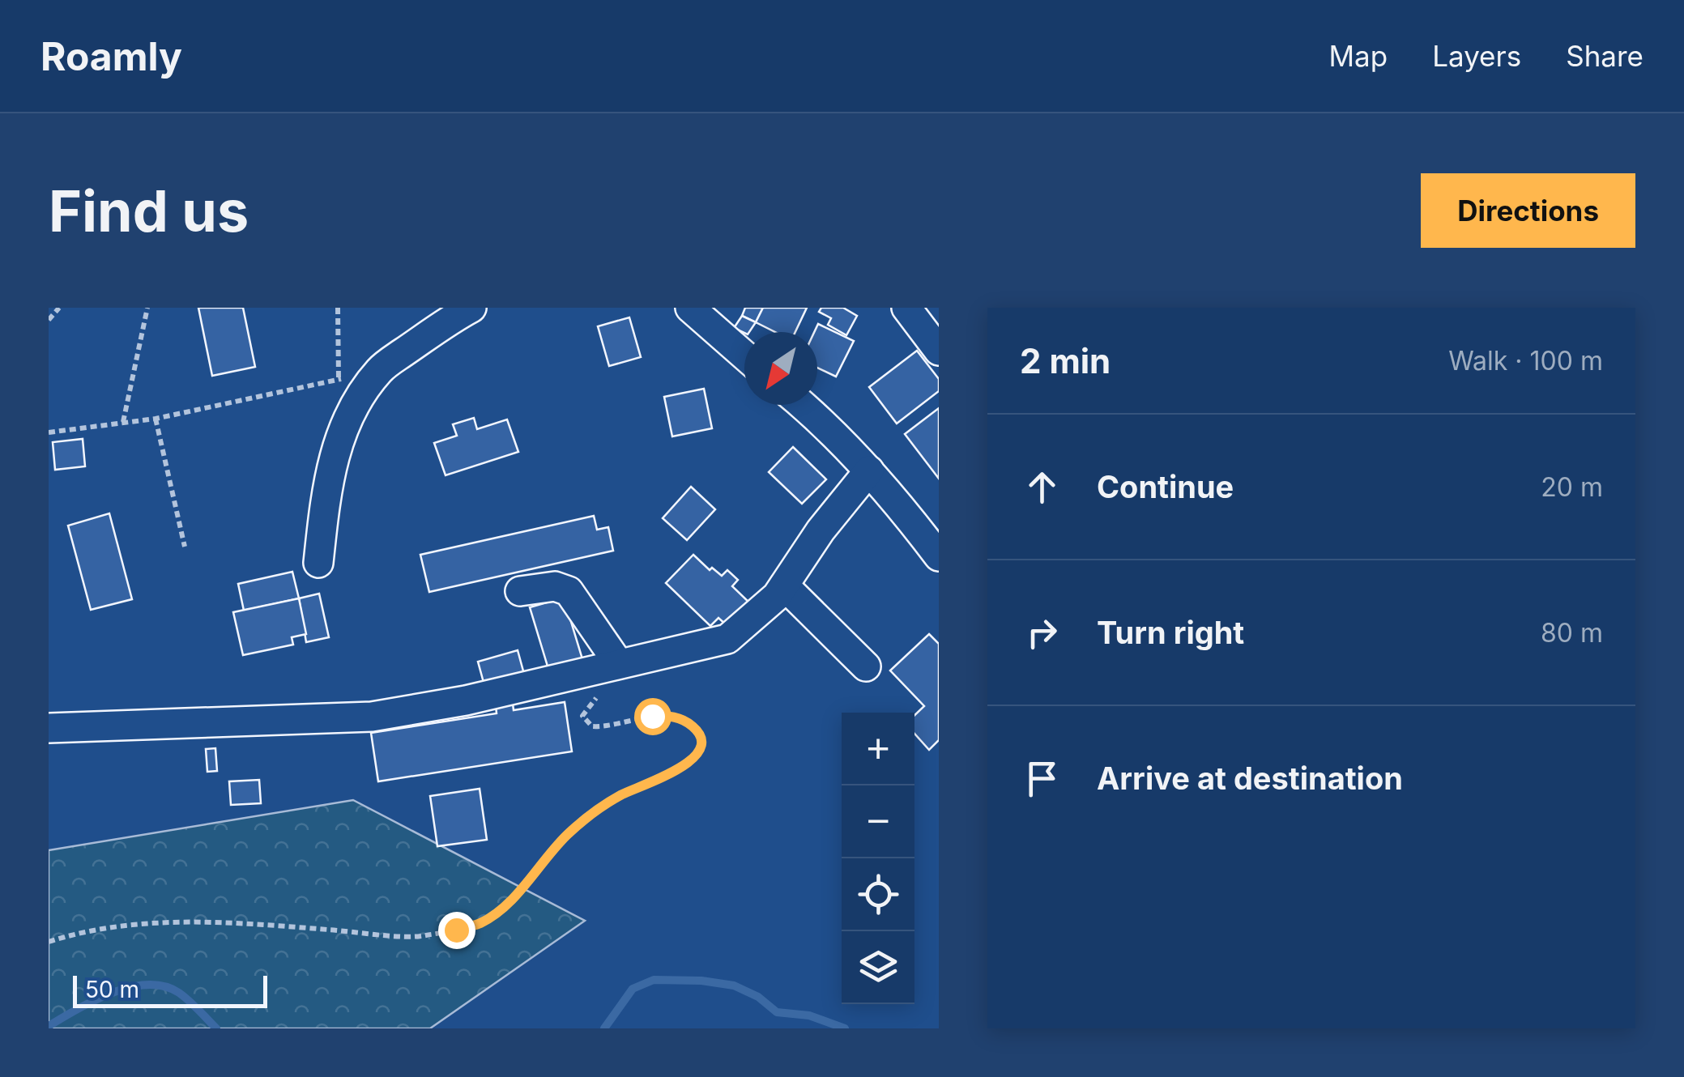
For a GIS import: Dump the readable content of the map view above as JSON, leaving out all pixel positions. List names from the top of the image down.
{
  "scale_bar": "50 m",
  "north": "bottom left",
  "page": {
    "header": "Roamly",
    "nav": ["Map", "Layers", "Share"],
    "buttons": "Directions",
    "title": "Find us",
    "heading": ["2 min", "Walk · 100 m"],
    "list": [
      ["Continue", "20 m"],
      ["Turn right", "80 m"],
      "Arrive at destination"
    ],
    "map_buttons": ["+", "−"],
    "scale": "50 m"
  }
}
